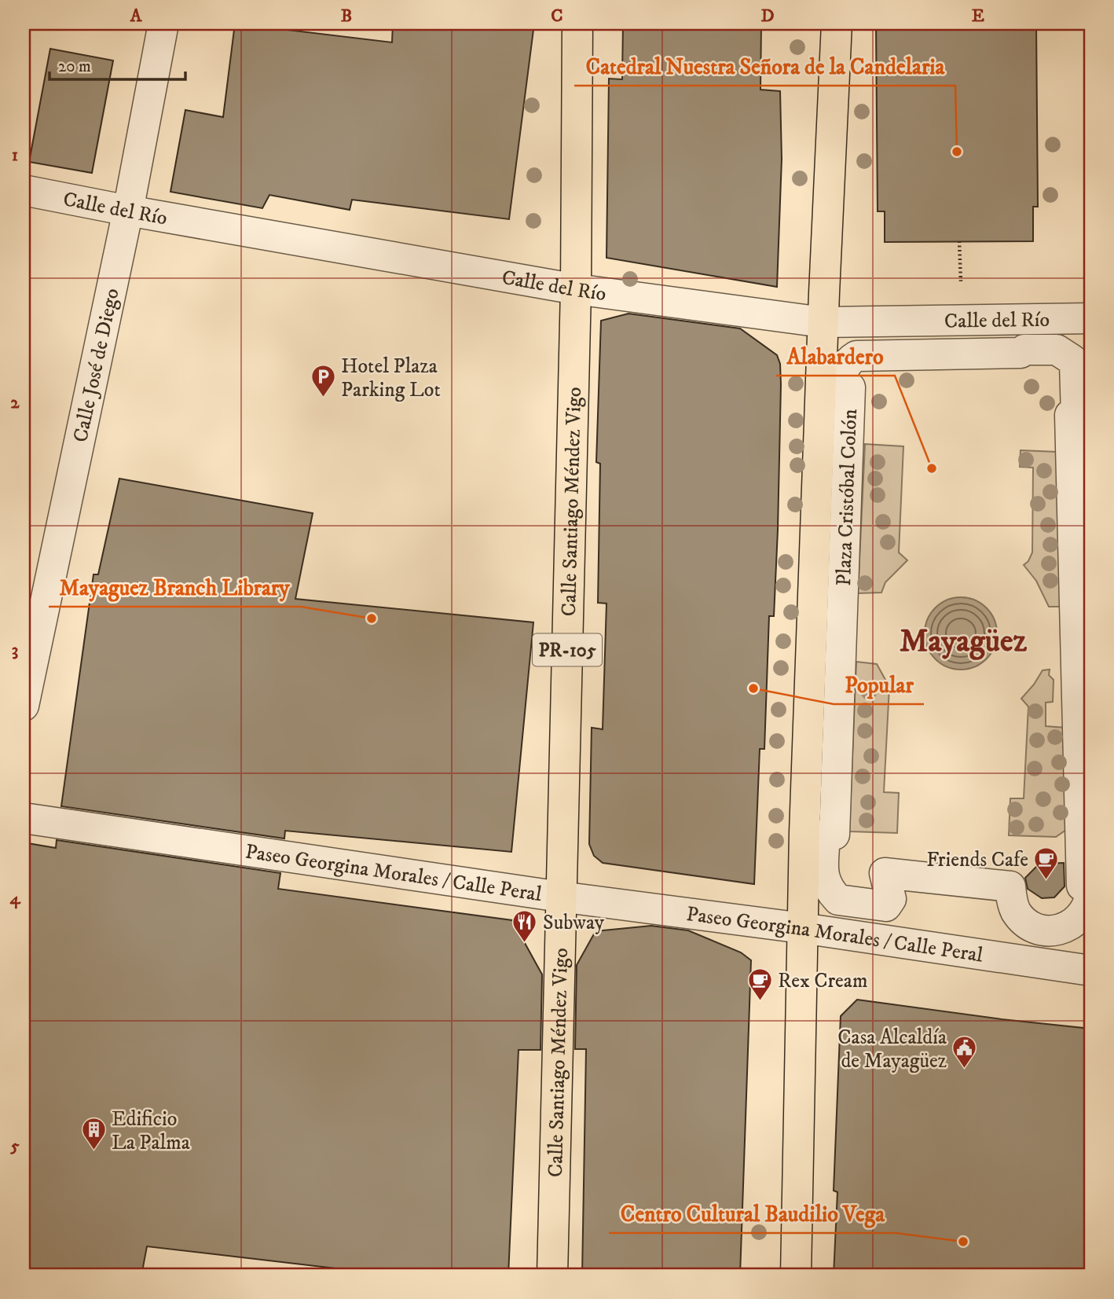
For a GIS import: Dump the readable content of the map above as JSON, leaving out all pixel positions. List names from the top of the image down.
{
  "streets": {
    "main road": ["Calle Santiago Méndez Vigo", "PR-105"],
    "street": [
      "Calle del Río",
      "Calle José de Diego",
      "Plaza Cristóbal Colón",
      "Paseo Georgina Morales / Calle Peral"
    ]
  },
  "crossings": [
    ["Calle del Río", "Calle José de Diego"],
    ["Calle del Río", "Calle Santiago Méndez Vigo"],
    ["Calle Santiago Méndez Vigo", "Paseo Georgina Morales / Calle Peral"]
  ],
  "districts": ["Mayagüez"],
  "places": {
    "other": [
      "Catedral Nuestra Señora de la Candelaria",
      "Alabardero",
      "Mayaguez Branch Library",
      "Popular",
      "Centro Cultural Baudilio Vega"
    ],
    "parking": ["Hotel Plaza Parking Lot"],
    "cafe": ["Friends Cafe", "Rex Cream"],
    "restaurant": ["Subway"],
    "public building": ["Casa Alcaldía de Mayagüez"],
    "building": ["Edificio La Palma"]
  },
  "scale_bar": "20 m",
  "grid": {
    "columns": [
      "A",
      "B",
      "C",
      "D",
      "E"
    ],
    "rows": [
      "1",
      "2",
      "3",
      "4",
      "5"
    ]
  }
}
